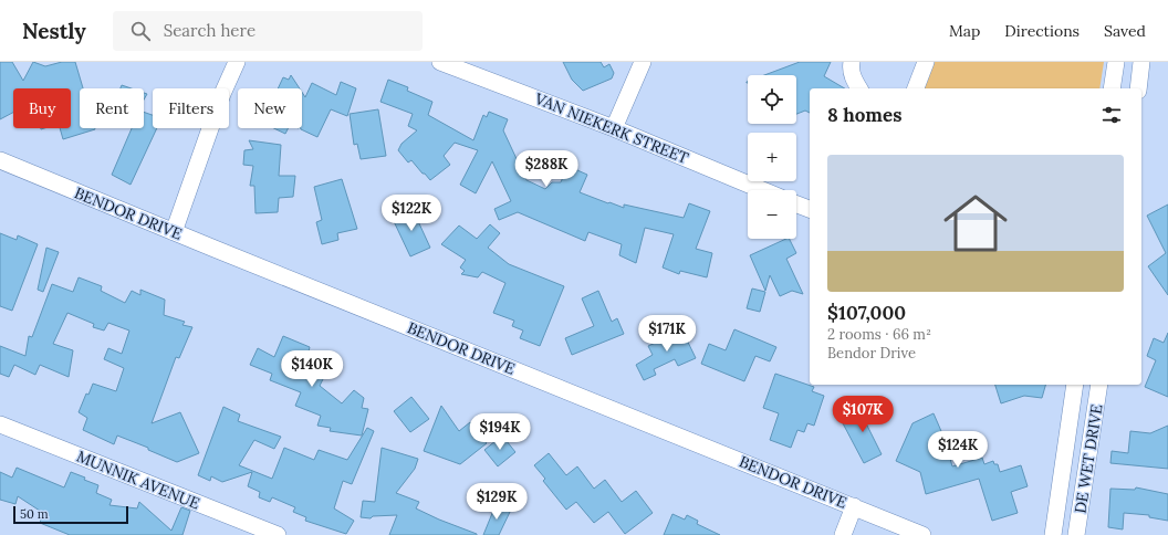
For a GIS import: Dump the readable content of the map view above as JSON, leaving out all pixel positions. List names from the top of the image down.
{
  "streets": {
    "street": [
      "VAN NIEKERK STREET",
      "BENDOR DRIVE",
      "DE WET DRIVE",
      "MUNNIK AVENUE"
    ]
  },
  "scale_bar": "50 m",
  "page": {
    "header": "Nestly",
    "search": "Search here",
    "nav": ["Map", "Directions", "Saved"],
    "map_buttons": ["+", "−"],
    "chip": [
      "Buy",
      "Rent",
      "Filters",
      "New"
    ],
    "heading": "8 homes",
    "list": [
      {
        "name": "$107,000",
        "note": "2 rooms · 66 m² · Bendor Drive"
      }
    ],
    "price": [
      "$288K",
      "$122K",
      "$171K",
      "$140K",
      "$107K",
      "$194K",
      "$124K",
      "$129K"
    ],
    "scale": "50 m"
  }
}
